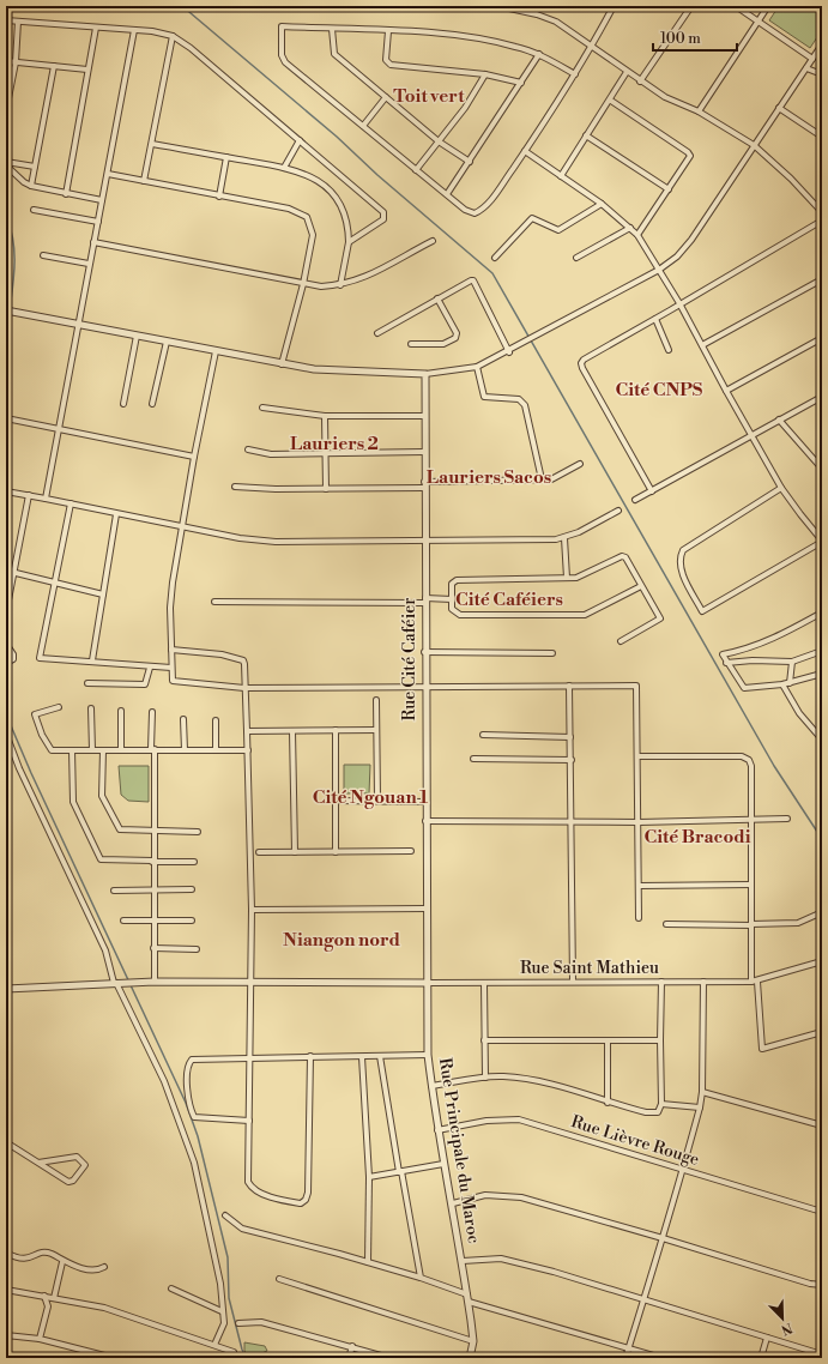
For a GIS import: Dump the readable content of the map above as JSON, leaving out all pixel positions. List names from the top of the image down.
{
  "streets": {
    "street": [
      "Rue Cité Caféier",
      "Rue Saint Mathieu",
      "Rue Lièvre Rouge",
      "Rue Principale du Maroc"
    ]
  },
  "crossings": [
    ["Rue Cité Caféier", "Rue Principale du Maroc"],
    ["Rue Saint Mathieu", "Rue Principale du Maroc"],
    ["Rue Lièvre Rouge", "Rue Principale du Maroc"]
  ],
  "districts": [
    "Toit vert",
    "Cité CNPS",
    "Lauriers 2",
    "Lauriers Sacos",
    "Cité Caféiers",
    "Cité Ngouan 1",
    "Cité Bracodi",
    "Niangon nord"
  ],
  "scale_bar": "100 m",
  "north": "bottom right"
}
